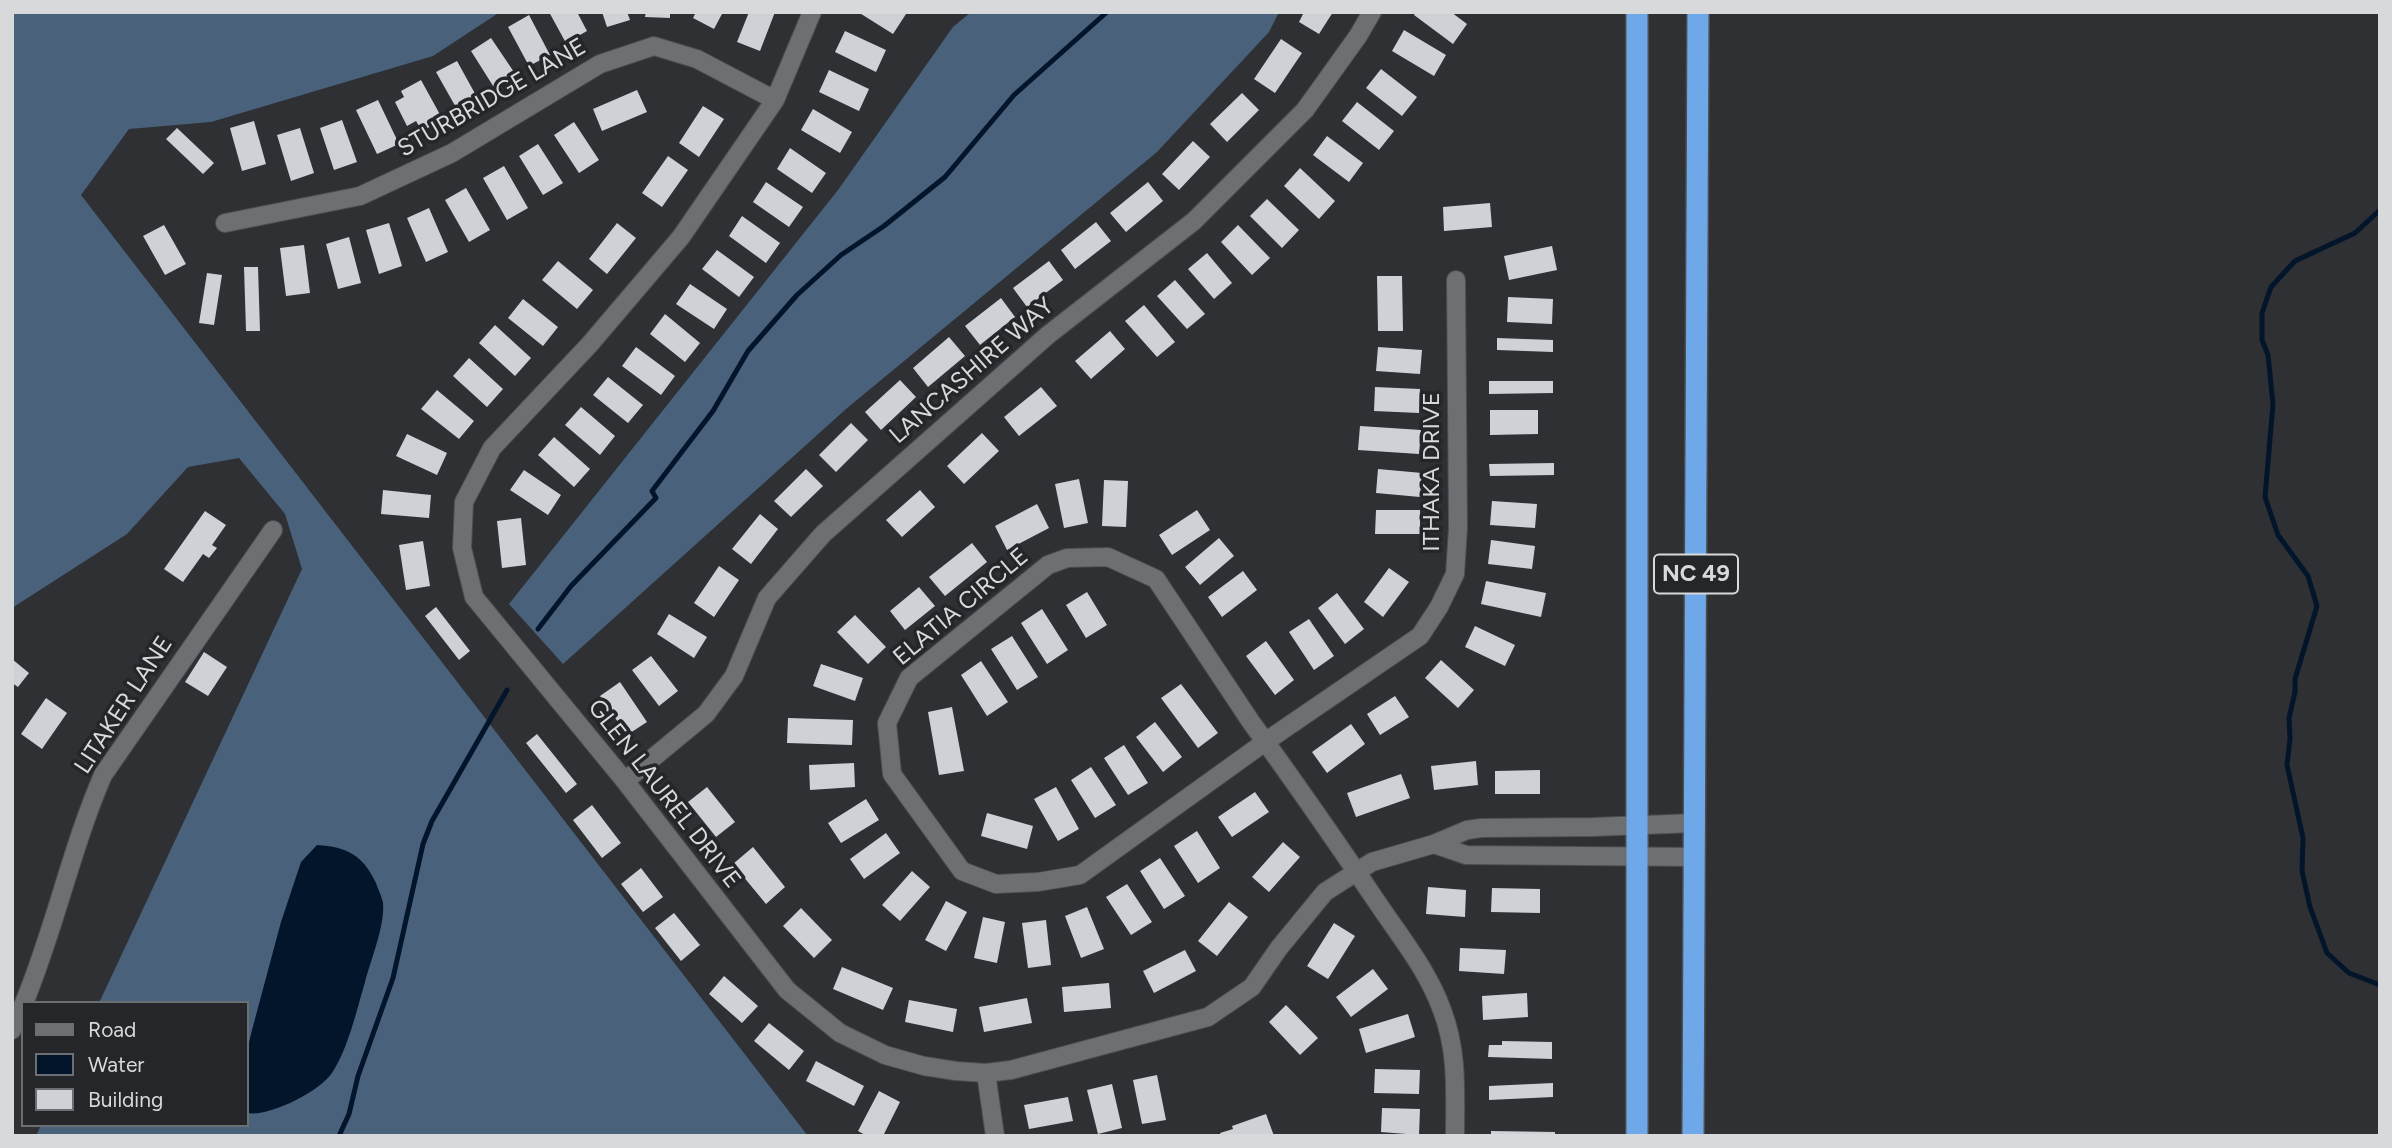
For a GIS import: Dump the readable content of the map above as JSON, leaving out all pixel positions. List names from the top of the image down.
{
  "streets": {
    "highway": ["NC 49"],
    "street": [
      "STURBRIDGE LANE",
      "LANCASHIRE WAY",
      "ITHAKA DRIVE",
      "ELATIA CIRCLE",
      "LITAKER LANE",
      "GLEN LAUREL DRIVE"
    ]
  },
  "crossings": [
    ["STURBRIDGE LANE", "GLEN LAUREL DRIVE"],
    ["LANCASHIRE WAY", "GLEN LAUREL DRIVE"],
    ["ITHAKA DRIVE", "ELATIA CIRCLE"],
    ["NC 49", "GLEN LAUREL DRIVE"],
    ["ELATIA CIRCLE", "GLEN LAUREL DRIVE"]
  ],
  "legend": ["Road", "Water", "Building"]
}
